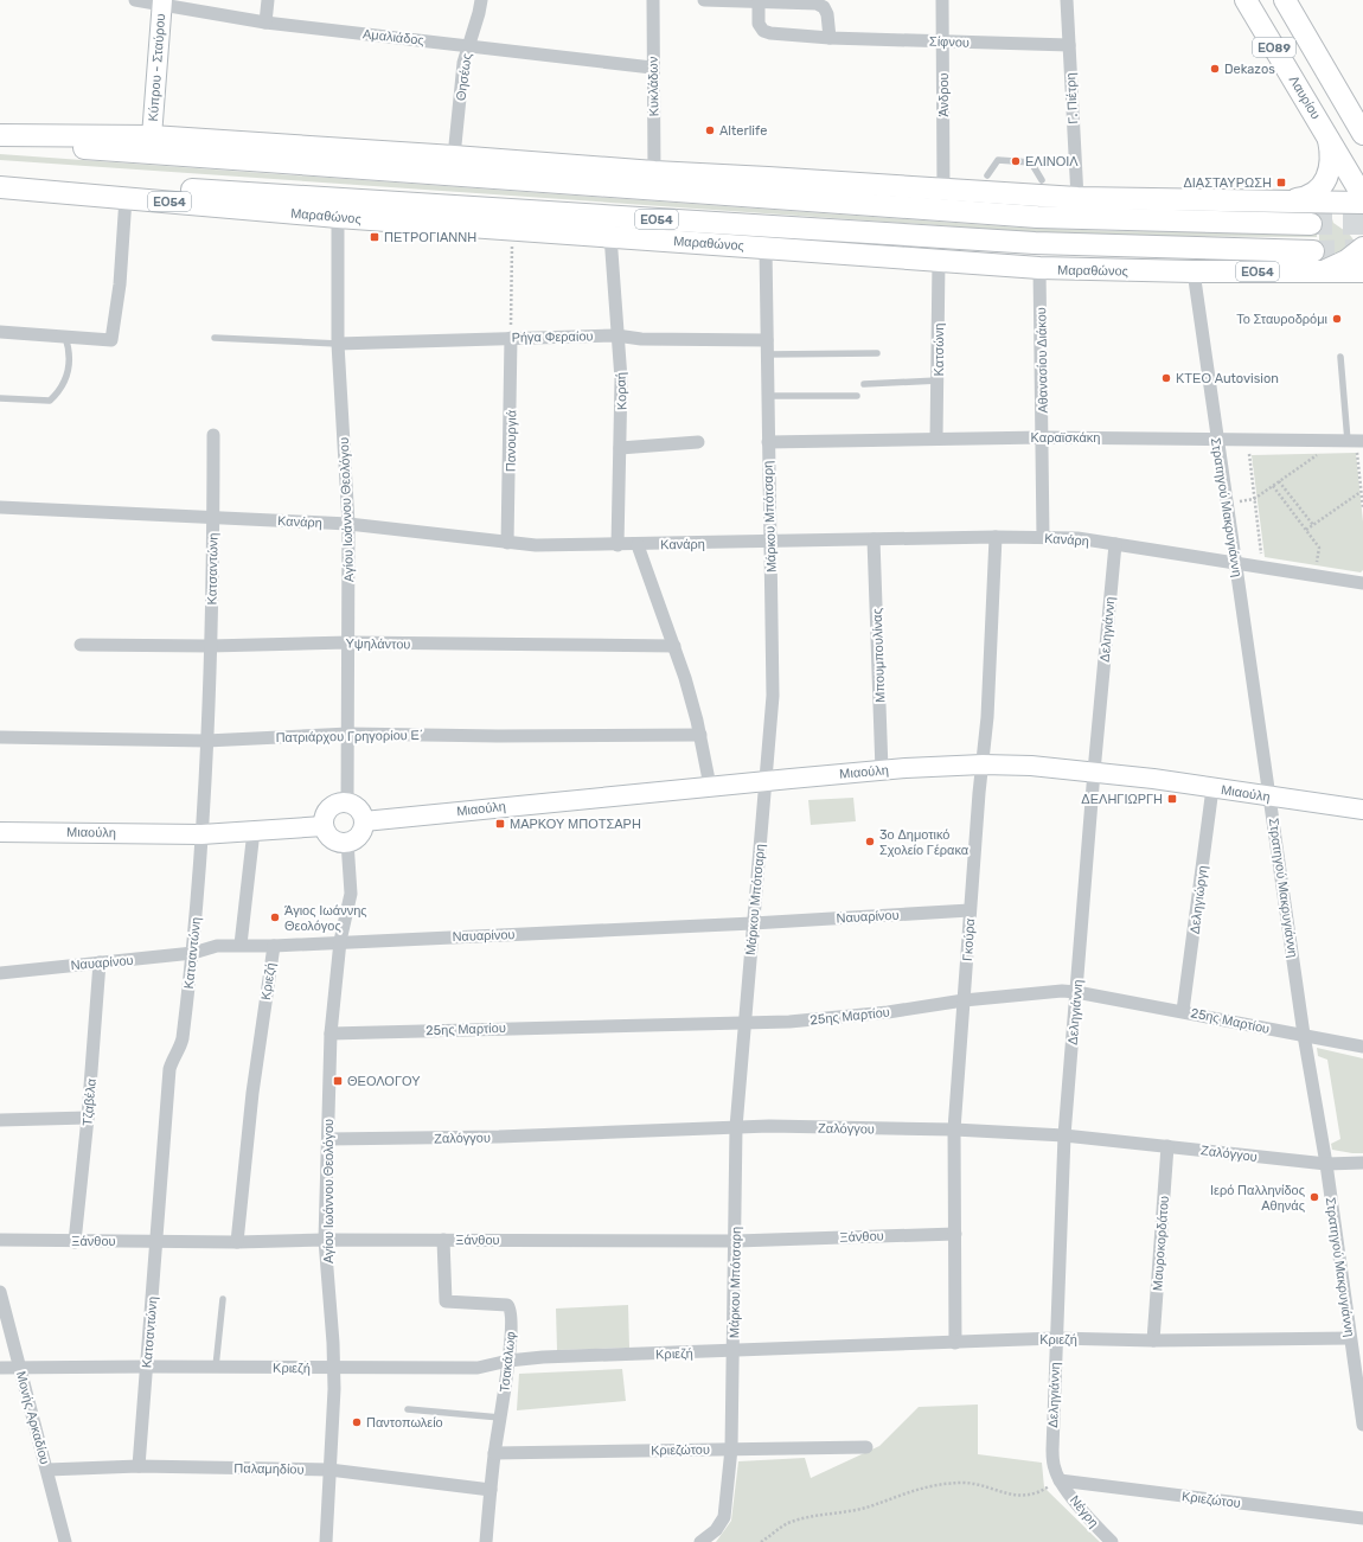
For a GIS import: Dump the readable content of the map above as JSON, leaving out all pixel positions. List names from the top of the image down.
{
  "streets": {
    "main road": [
      "ΕΟ89",
      "Λαυρίου",
      "ΕΟ54",
      "Μαραθώνος"
    ],
    "street": [
      "Αμαλιάδος",
      "Σίφνου",
      "Κύπρου - Σταύρου",
      "Θησέως",
      "Κυκλάδων",
      "Άνδρου",
      "Γ. Πιέτρη",
      "Ρήγα Φεραίου",
      "Κατσώνη",
      "Αθανασίου Διάκου",
      "Κοραή",
      "Καραϊσκάκη",
      "Πανουργιά",
      "Στρατηγού Μακρυγιάννη",
      "Αγίου Ιωάννου Θεολόγου",
      "Μάρκου Μπότσαρη",
      "Κανάρη",
      "Κατσαντώνη",
      "Δεληγιάννη",
      "Υψηλάντου",
      "Μπουμπουλίνας",
      "Πατριάρχου Γρηγορίου Ε΄",
      "Μιαούλη",
      "Δεληγιώργη",
      "Ναυαρίνου",
      "Γκούρα",
      "Κριεζή",
      "25ης Μαρτίου",
      "Τζαβέλα",
      "Ζαλόγγου",
      "Ξάνθου",
      "Μαυροκορδάτου",
      "Τσακάλωφ",
      "Μονής Αρκαδίου",
      "Κριεζώτου",
      "Παλαμηδίου",
      "Νέγρη"
    ]
  },
  "crossings": [
    ["Αμαλιάδος", "Κύπρου - Σταύρου"],
    ["Αμαλιάδος", "Θησέως"],
    ["Αμαλιάδος", "Κυκλάδων"],
    ["Σίφνου", "Άνδρου"],
    ["Σίφνου", "Γ. Πιέτρη"],
    ["Μαραθώνος", "Κατσώνη"],
    ["Μαραθώνος", "Αθανασίου Διάκου"],
    ["Μαραθώνος", "Κοραή"],
    ["Μαραθώνος", "Στρατηγού Μακρυγιάννη"],
    ["Μαραθώνος", "Αγίου Ιωάννου Θεολόγου"],
    ["Μαραθώνος", "Μάρκου Μπότσαρη"],
    ["Ρήγα Φεραίου", "Κοραή"],
    ["Ρήγα Φεραίου", "Πανουργιά"],
    ["Ρήγα Φεραίου", "Αγίου Ιωάννου Θεολόγου"],
    ["Ρήγα Φεραίου", "Μάρκου Μπότσαρη"],
    ["Κατσώνη", "Καραϊσκάκη"],
    ["Αθανασίου Διάκου", "Καραϊσκάκη"],
    ["Αθανασίου Διάκου", "Κανάρη"],
    ["Κοραή", "Κανάρη"],
    ["Καραϊσκάκη", "Στρατηγού Μακρυγιάννη"],
    ["Καραϊσκάκη", "Μάρκου Μπότσαρη"],
    ["Πανουργιά", "Κανάρη"],
    ["Στρατηγού Μακρυγιάννη", "Κανάρη"],
    ["Στρατηγού Μακρυγιάννη", "Μιαούλη"],
    ["Στρατηγού Μακρυγιάννη", "Κριεζή"],
    ["Στρατηγού Μακρυγιάννη", "25ης Μαρτίου"],
    ["Στρατηγού Μακρυγιάννη", "Ζαλόγγου"],
    ["Αγίου Ιωάννου Θεολόγου", "Κανάρη"],
    ["Αγίου Ιωάννου Θεολόγου", "Υψηλάντου"],
    ["Αγίου Ιωάννου Θεολόγου", "Πατριάρχου Γρηγορίου Ε΄"],
    ["Αγίου Ιωάννου Θεολόγου", "Μιαούλη"],
    ["Αγίου Ιωάννου Θεολόγου", "Ναυαρίνου"],
    ["Αγίου Ιωάννου Θεολόγου", "Κριεζή"],
    ["Αγίου Ιωάννου Θεολόγου", "25ης Μαρτίου"],
    ["Αγίου Ιωάννου Θεολόγου", "Ζαλόγγου"],
    ["Αγίου Ιωάννου Θεολόγου", "Ξάνθου"],
    ["Αγίου Ιωάννου Θεολόγου", "Παλαμηδίου"],
    ["Μάρκου Μπότσαρη", "Κανάρη"],
    ["Μάρκου Μπότσαρη", "Μιαούλη"],
    ["Μάρκου Μπότσαρη", "Ναυαρίνου"],
    ["Μάρκου Μπότσαρη", "Κριεζή"],
    ["Μάρκου Μπότσαρη", "25ης Μαρτίου"],
    ["Μάρκου Μπότσαρη", "Ζαλόγγου"],
    ["Μάρκου Μπότσαρη", "Ξάνθου"],
    ["Μάρκου Μπότσαρη", "Κριεζώτου"],
    ["Κανάρη", "Κατσαντώνη"],
    ["Κανάρη", "Δεληγιάννη"],
    ["Κανάρη", "Μπουμπουλίνας"],
    ["Κανάρη", "Γκούρα"],
    ["Κατσαντώνη", "Υψηλάντου"],
    ["Κατσαντώνη", "Πατριάρχου Γρηγορίου Ε΄"],
    ["Κατσαντώνη", "Μιαούλη"],
    ["Κατσαντώνη", "Ναυαρίνου"],
    ["Κατσαντώνη", "Κριεζή"],
    ["Κατσαντώνη", "Ξάνθου"],
    ["Κατσαντώνη", "Παλαμηδίου"],
    ["Δεληγιάννη", "Μιαούλη"],
    ["Δεληγιάννη", "Κριεζή"],
    ["Δεληγιάννη", "25ης Μαρτίου"],
    ["Δεληγιάννη", "Ζαλόγγου"],
    ["Δεληγιάννη", "Κριεζώτου"],
    ["Δεληγιάννη", "Νέγρη"],
    ["Μπουμπουλίνας", "Μιαούλη"],
    ["Μιαούλη", "Δεληγιώργη"],
    ["Μιαούλη", "Γκούρα"],
    ["Δεληγιώργη", "25ης Μαρτίου"],
    ["Ναυαρίνου", "Γκούρα"],
    ["Ναυαρίνου", "Κριεζή"],
    ["Ναυαρίνου", "Τζαβέλα"],
    ["Γκούρα", "Κριεζή"],
    ["Γκούρα", "25ης Μαρτίου"],
    ["Γκούρα", "Ζαλόγγου"],
    ["Γκούρα", "Ξάνθου"],
    ["Κριεζή", "Ξάνθου"],
    ["Κριεζή", "Μαυροκορδάτου"],
    ["Κριεζή", "Τσακάλωφ"],
    ["Κριεζή", "Μονής Αρκαδίου"],
    ["Τζαβέλα", "Ξάνθου"],
    ["Ζαλόγγου", "Μαυροκορδάτου"],
    ["Ξάνθου", "Τσακάλωφ"],
    ["Τσακάλωφ", "Κριεζώτου"],
    ["Τσακάλωφ", "Παλαμηδίου"],
    ["Μονής Αρκαδίου", "Παλαμηδίου"],
    ["Κριεζώτου", "Νέγρη"]
  ],
  "places": {
    "other": [
      "Dekazos",
      "Alterlife",
      "ΕΛΙΝΟΙΛ",
      "Το Σταυροδρόμι",
      "ΚΤΕΟ Autovision",
      "3ο Δημοτικό Σχολείο Γέρακα",
      "Άγιος Ιωάννης Θεολόγος",
      "Ιερό Παλληνίδος Αθηνάς",
      "Παντοπωλείο"
    ],
    "transit": [
      "ΔΙΑΣΤΑΥΡΩΣΗ",
      "ΠΕΤΡΟΓΙΑΝΝΗ",
      "ΔΕΛΗΓΙΩΡΓΗ",
      "ΜΑΡΚΟΥ ΜΠΟΤΣΑΡΗ",
      "ΘΕΟΛΟΓΟΥ"
    ]
  }
}
